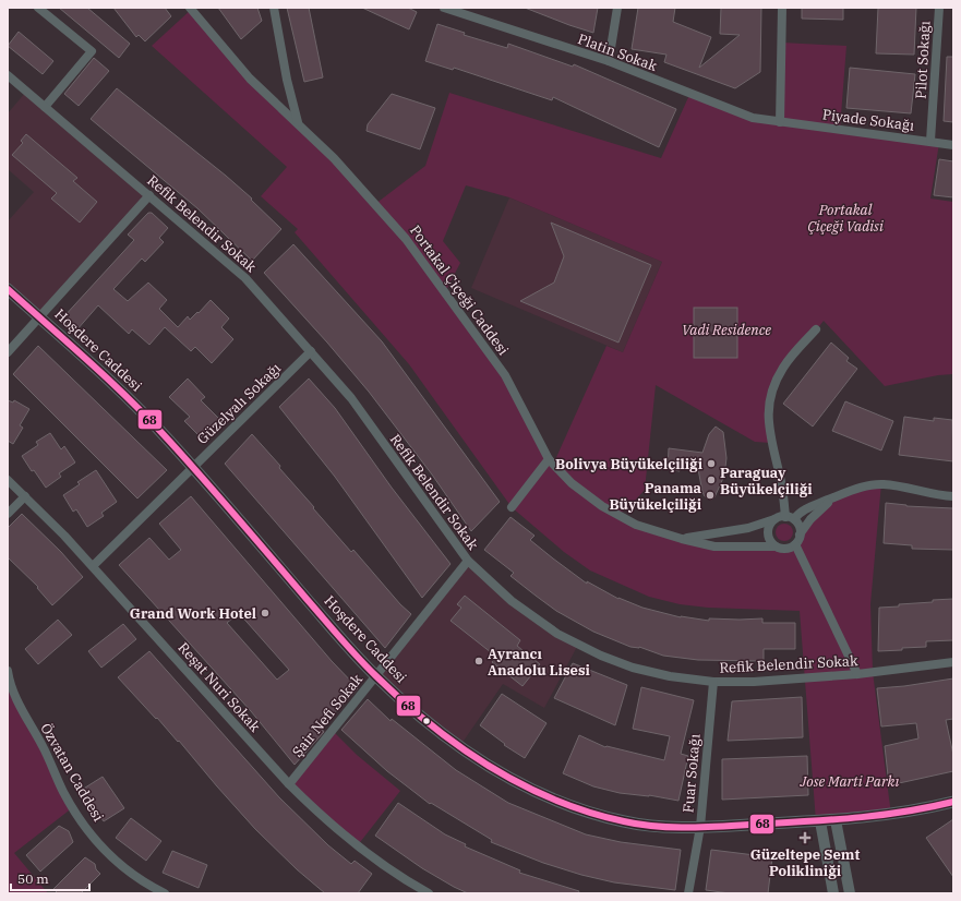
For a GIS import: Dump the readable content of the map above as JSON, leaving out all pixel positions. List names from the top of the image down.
{
  "streets": {
    "main road": ["Hoşdere Caddesi"],
    "street": [
      "Platin Sokak",
      "Pilot Sokağı",
      "Piyade Sokağı",
      "Refik Belendir Sokak",
      "Portakal Çiçeği Caddesi",
      "Güzelyalı Sokağı",
      "Reşat Nuri Sokak",
      "Şair Nefi Sokak",
      "Özvatan Caddesi",
      "Fuar Sokağı"
    ]
  },
  "crossings": [
    ["Platin Sokak", "Piyade Sokağı"],
    ["Pilot Sokağı", "Piyade Sokağı"],
    ["Refik Belendir Sokak", "Güzelyalı Sokağı"],
    ["Refik Belendir Sokak", "Şair Nefi Sokak"],
    ["Refik Belendir Sokak", "Fuar Sokağı"],
    ["Hoşdere Caddesi", "Güzelyalı Sokağı"],
    ["Hoşdere Caddesi", "Şair Nefi Sokak"],
    ["Hoşdere Caddesi", "Fuar Sokağı"],
    ["Güzelyalı Sokağı", "Reşat Nuri Sokak"],
    ["Reşat Nuri Sokak", "Şair Nefi Sokak"]
  ],
  "parks": ["Portakal Çiçeği Vadisi", "Vadi Residence", "Jose Marti Parkı"],
  "places": {
    "other": [
      "Bolivya Büyükelçiliği",
      "Paraguay Büyükelçiliği",
      "Panama Büyükelçiliği",
      "Grand Work Hotel",
      "Ayrancı Anadolu Lisesi"
    ],
    "health": ["Güzeltepe Semt Polikliniği"]
  },
  "lines": ["transit line 68"],
  "scale_bar": "50 m"
}
